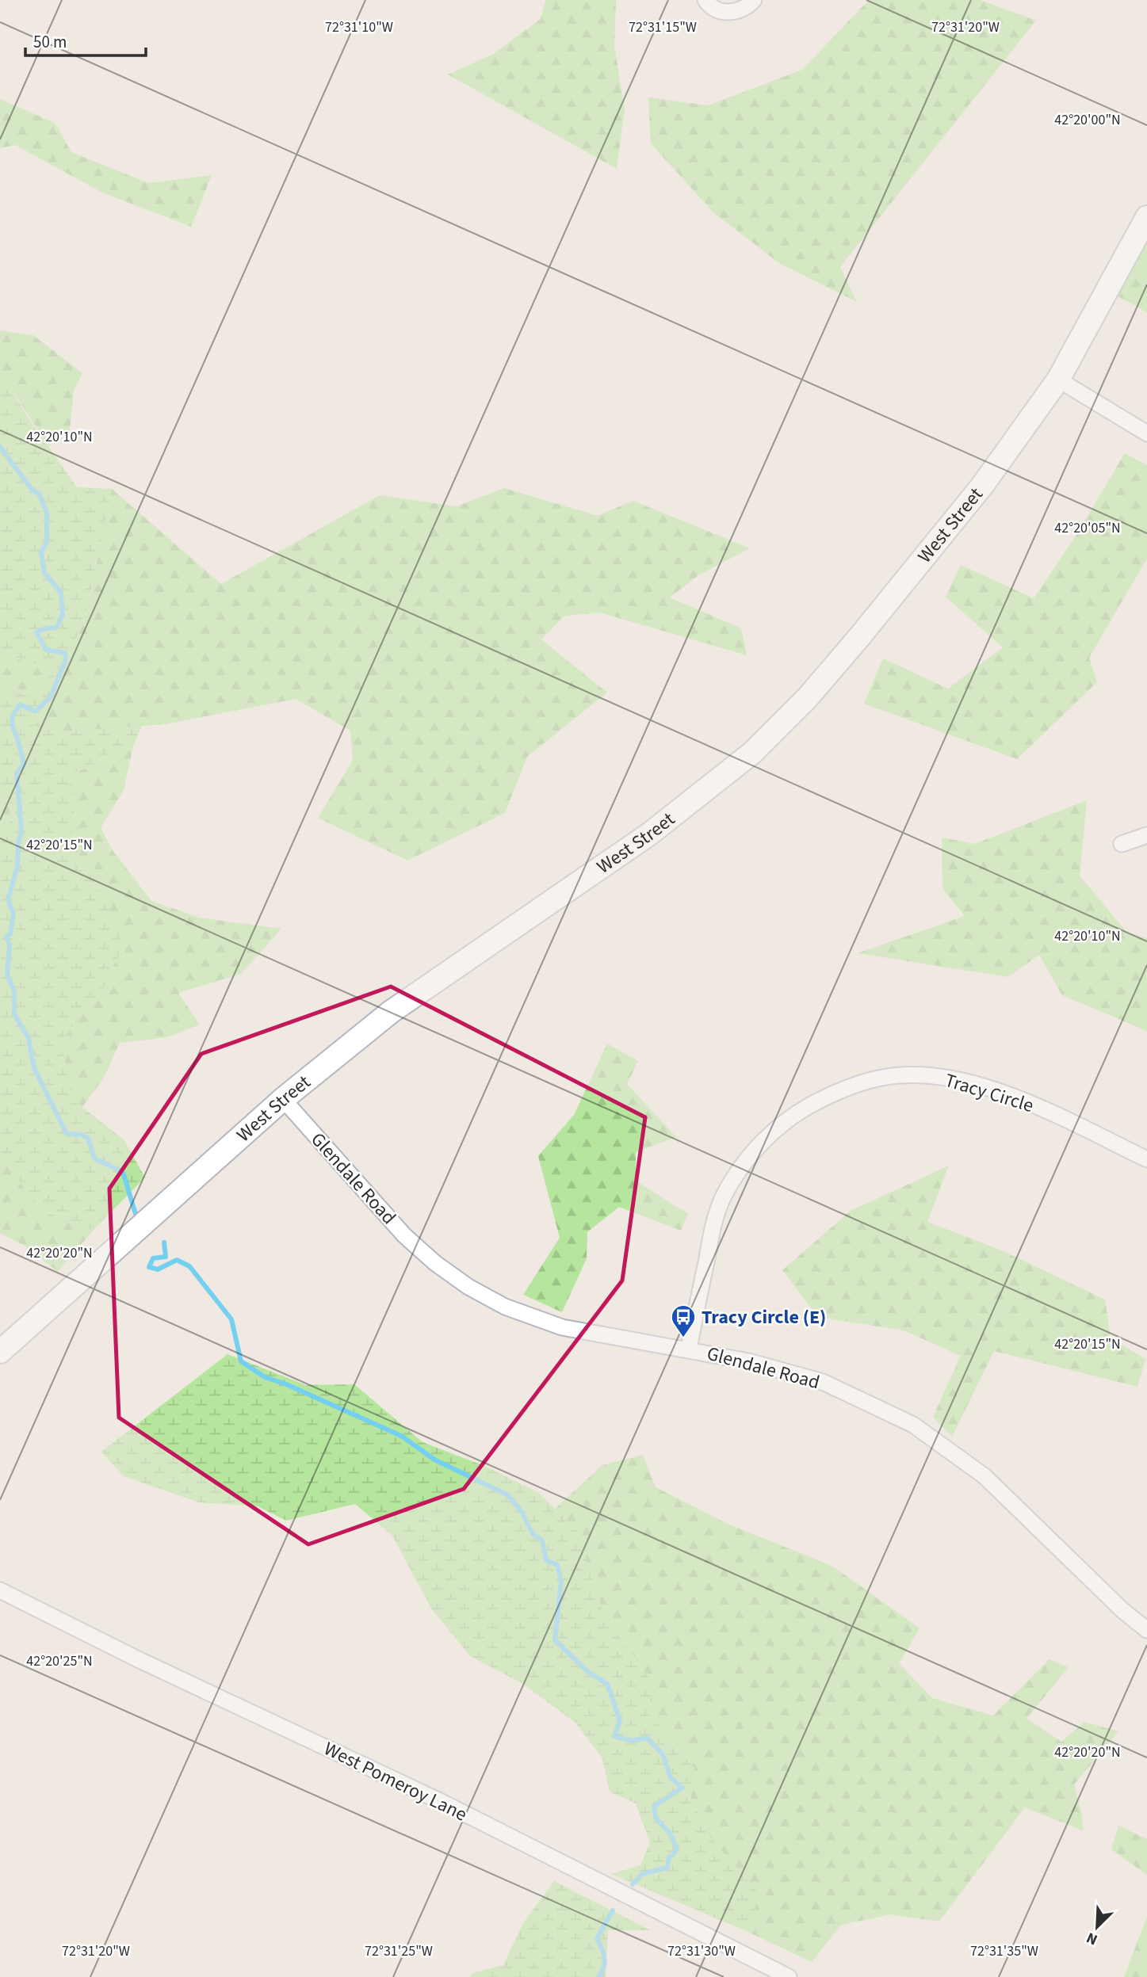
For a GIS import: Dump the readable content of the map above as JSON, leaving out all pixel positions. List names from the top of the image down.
{
  "streets": {
    "main road": ["West Street"],
    "street": ["Tracy Circle", "Glendale Road", "West Pomeroy Lane"]
  },
  "crossings": [
    ["West Street", "Glendale Road"],
    ["Tracy Circle", "Glendale Road"]
  ],
  "places": {
    "bus stop": ["Tracy Circle (E)"]
  },
  "scale_bar": "50 m",
  "north": "bottom left",
  "coordinates": [
    "72°31'20\"W",
    "72°31'10\"W",
    "72°31'15\"W",
    "42°20'00\"N",
    "42°20'10\"N",
    "42°20'05\"N",
    "42°20'15\"N",
    "42°20'20\"N",
    "42°20'25\"N",
    "72°31'25\"W",
    "72°31'30\"W",
    "72°31'35\"W"
  ]
}
